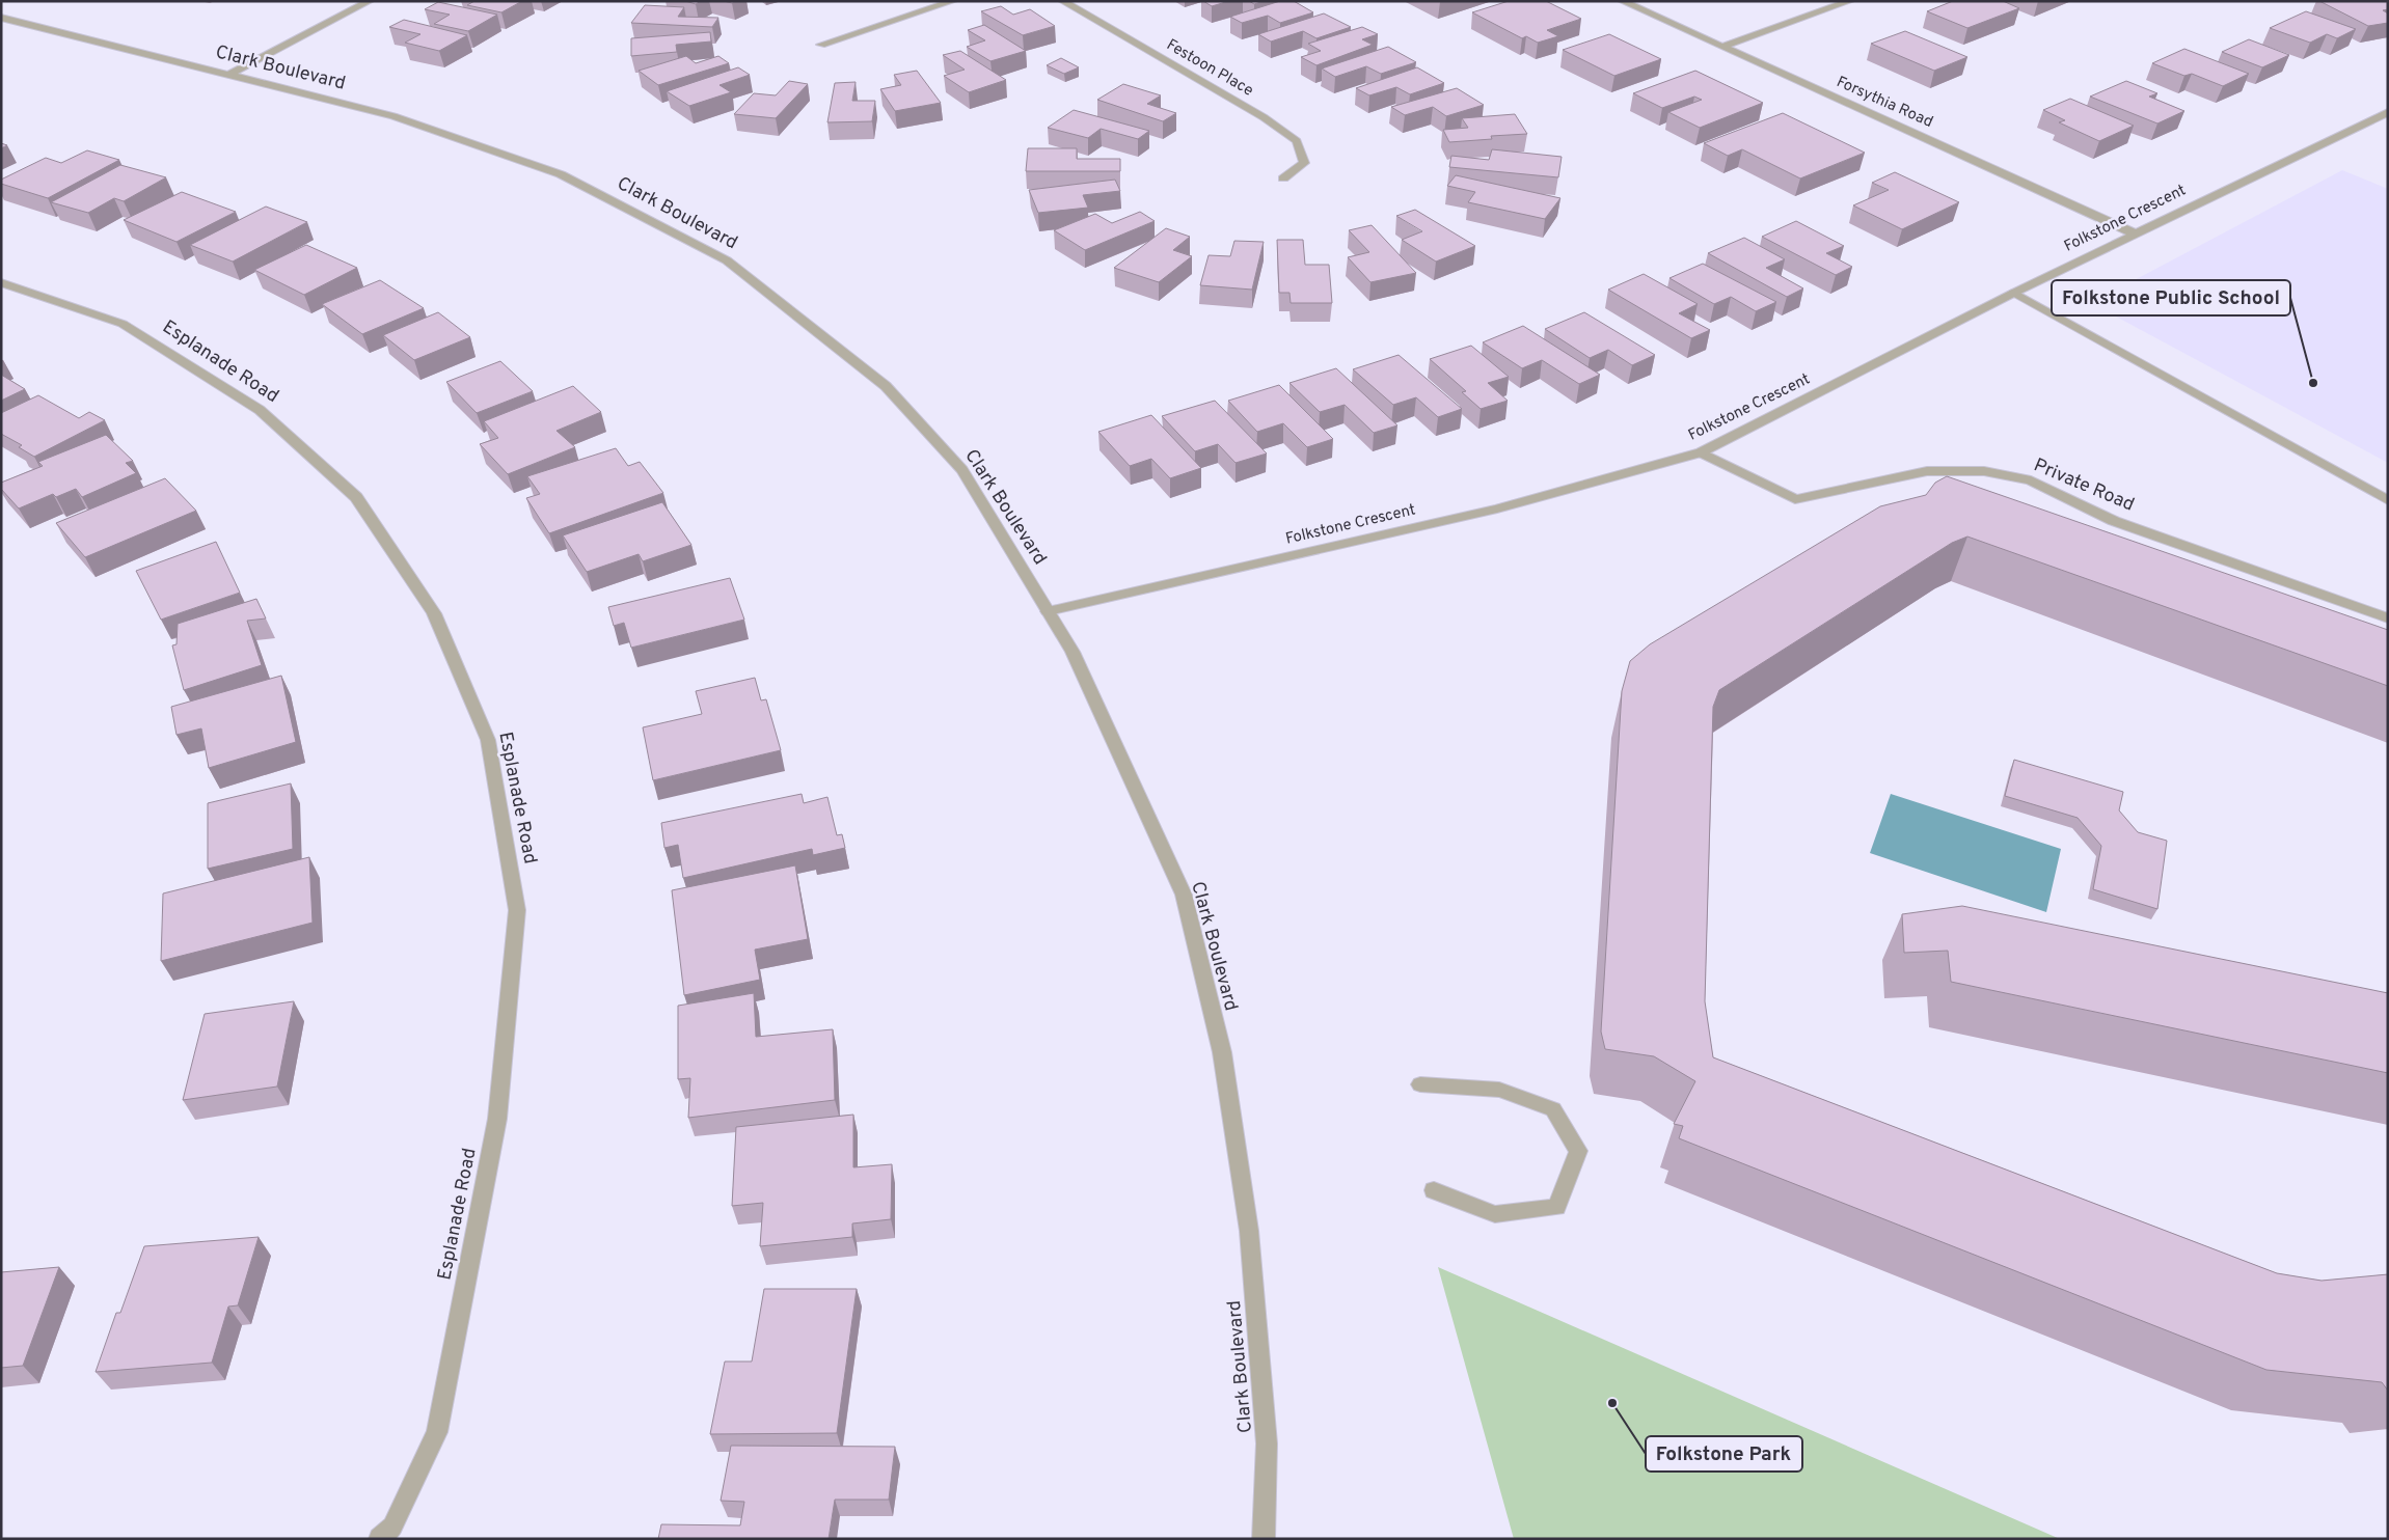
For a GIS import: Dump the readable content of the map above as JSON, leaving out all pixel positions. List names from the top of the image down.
{
  "streets": {
    "street": [
      "Clark Boulevard",
      "Festoon Place",
      "Forsythia Road",
      "Folkstone Crescent",
      "Esplanade Road",
      "Private Road"
    ]
  },
  "crossings": [
    ["Clark Boulevard", "Folkstone Crescent"],
    ["Forsythia Road", "Folkstone Crescent"],
    ["Folkstone Crescent", "Private Road"]
  ],
  "places": ["Folkstone Public School", "Folkstone Park"]
}
